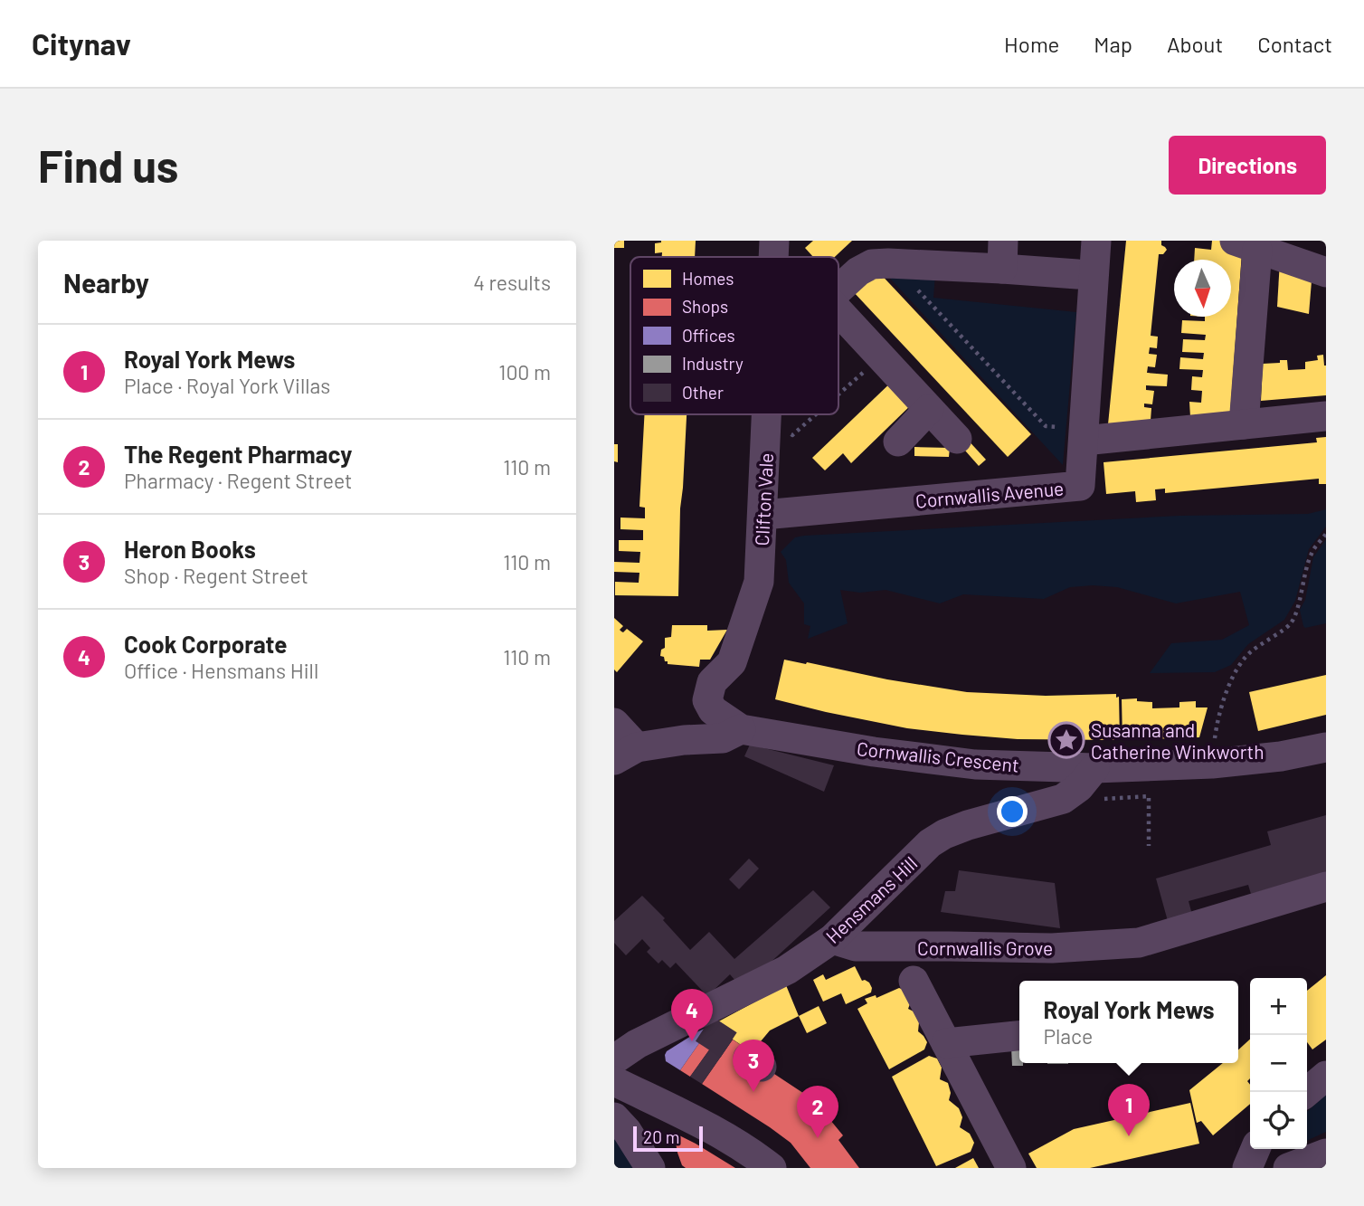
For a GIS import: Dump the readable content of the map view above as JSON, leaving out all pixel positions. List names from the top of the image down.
{
  "streets": {
    "street": [
      "Cornwallis Avenue",
      "Clifton Vale",
      "Cornwallis Crescent",
      "Hensmans Hill",
      "Cornwallis Grove"
    ]
  },
  "crossings": [
    ["Cornwallis Avenue", "Clifton Vale"],
    ["Clifton Vale", "Cornwallis Crescent"],
    ["Cornwallis Crescent", "Hensmans Hill"],
    ["Hensmans Hill", "Cornwallis Grove"]
  ],
  "places": {
    "place": ["Susanna and Catherine Winkworth"]
  },
  "legend": [
    "Homes",
    "Shops",
    "Offices",
    "Industry",
    "Other"
  ],
  "scale_bar": "20 m",
  "north": "bottom",
  "page": {
    "header": "Citynav",
    "nav": [
      "Home",
      "Map",
      "About",
      "Contact"
    ],
    "buttons": "Directions",
    "title": "Find us",
    "heading": ["Nearby", "4 results"],
    "list": [
      {
        "mark": "1",
        "name": "Royal York Mews",
        "note": "Place · Royal York Villas",
        "value": "100 m"
      },
      {
        "mark": "2",
        "name": "The Regent Pharmacy",
        "note": "Pharmacy · Regent Street",
        "value": "110 m"
      },
      {
        "mark": "3",
        "name": "Heron Books",
        "note": "Shop · Regent Street",
        "value": "110 m"
      },
      {
        "mark": "4",
        "name": "Cook Corporate",
        "note": "Office · Hensmans Hill",
        "value": "110 m"
      }
    ],
    "map_buttons": ["+", "−"],
    "popup": ["Royal York Mews", "Place"],
    "pins": [
      "4",
      "3",
      "1",
      "2"
    ],
    "scale": "20 m"
  }
}
